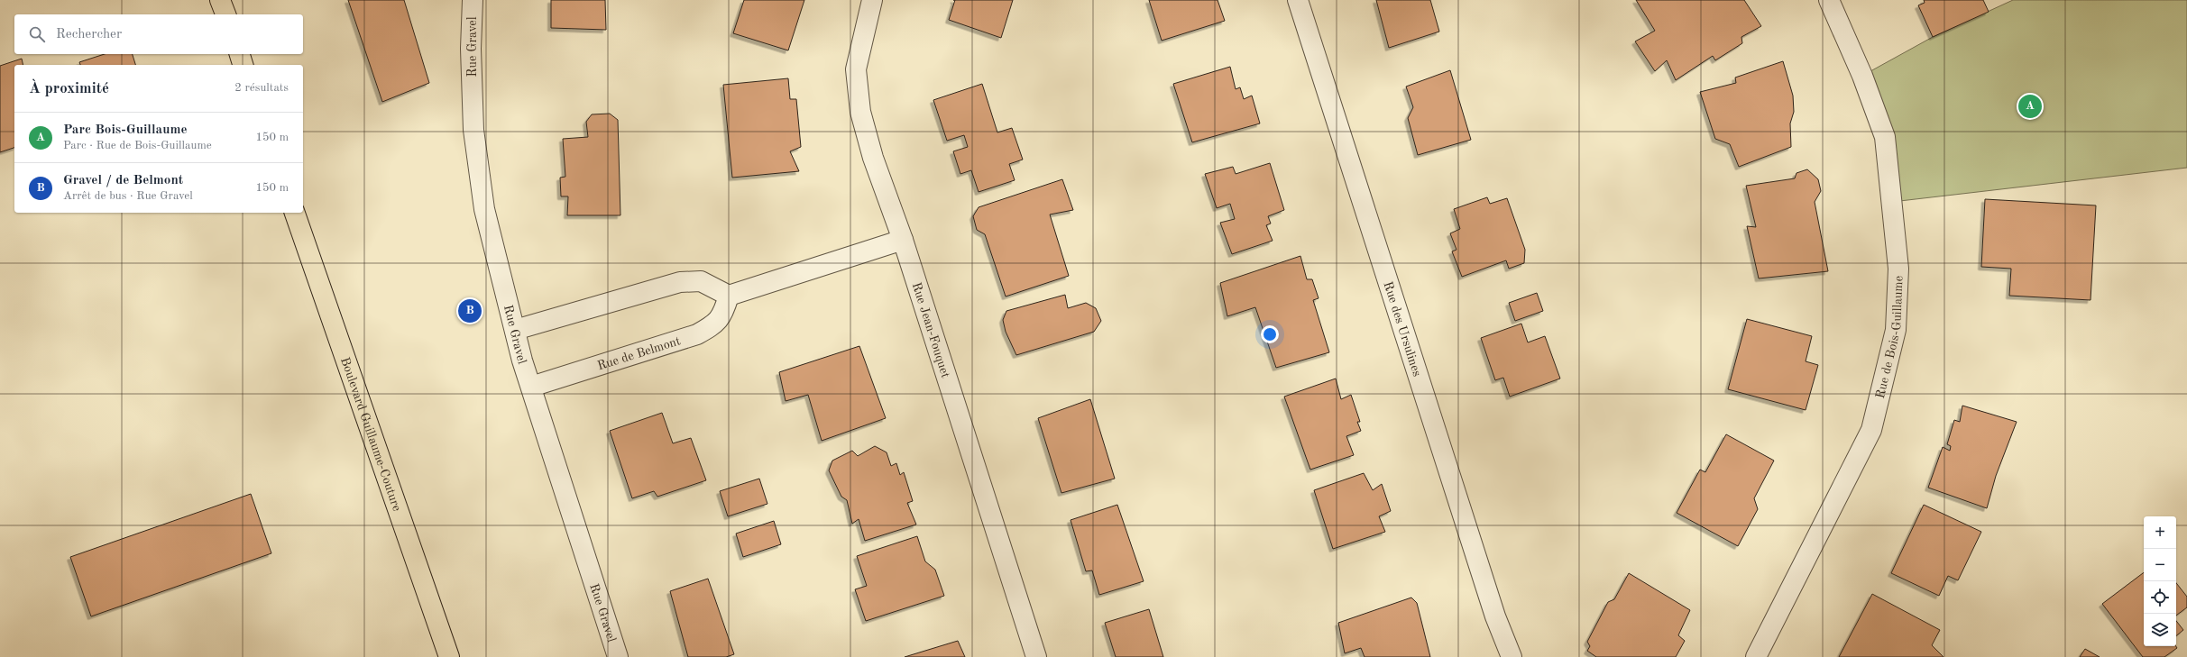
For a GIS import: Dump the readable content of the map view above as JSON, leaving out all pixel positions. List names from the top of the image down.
{
  "streets": {
    "main road": ["Boulevard Guillaume-Couture"],
    "street": [
      "Rue Gravel",
      "Rue des Ursulines",
      "Rue Jean-Fouquet",
      "Rue de Bois-Guillaume",
      "Rue de Belmont"
    ]
  },
  "crossings": [
    ["Rue Gravel", "Rue de Belmont"]
  ],
  "page": {
    "search": "Rechercher",
    "heading": ["À proximité", "2 résultats"],
    "pins": ["A", "B"],
    "list": [
      {
        "mark": "A",
        "name": "Parc Bois-Guillaume",
        "note": "Parc · Rue de Bois-Guillaume",
        "value": "150 m"
      },
      {
        "mark": "B",
        "name": "Gravel / de Belmont",
        "note": "Arrêt de bus · Rue Gravel",
        "value": "150 m"
      }
    ],
    "map_buttons": ["+", "−"]
  }
}
